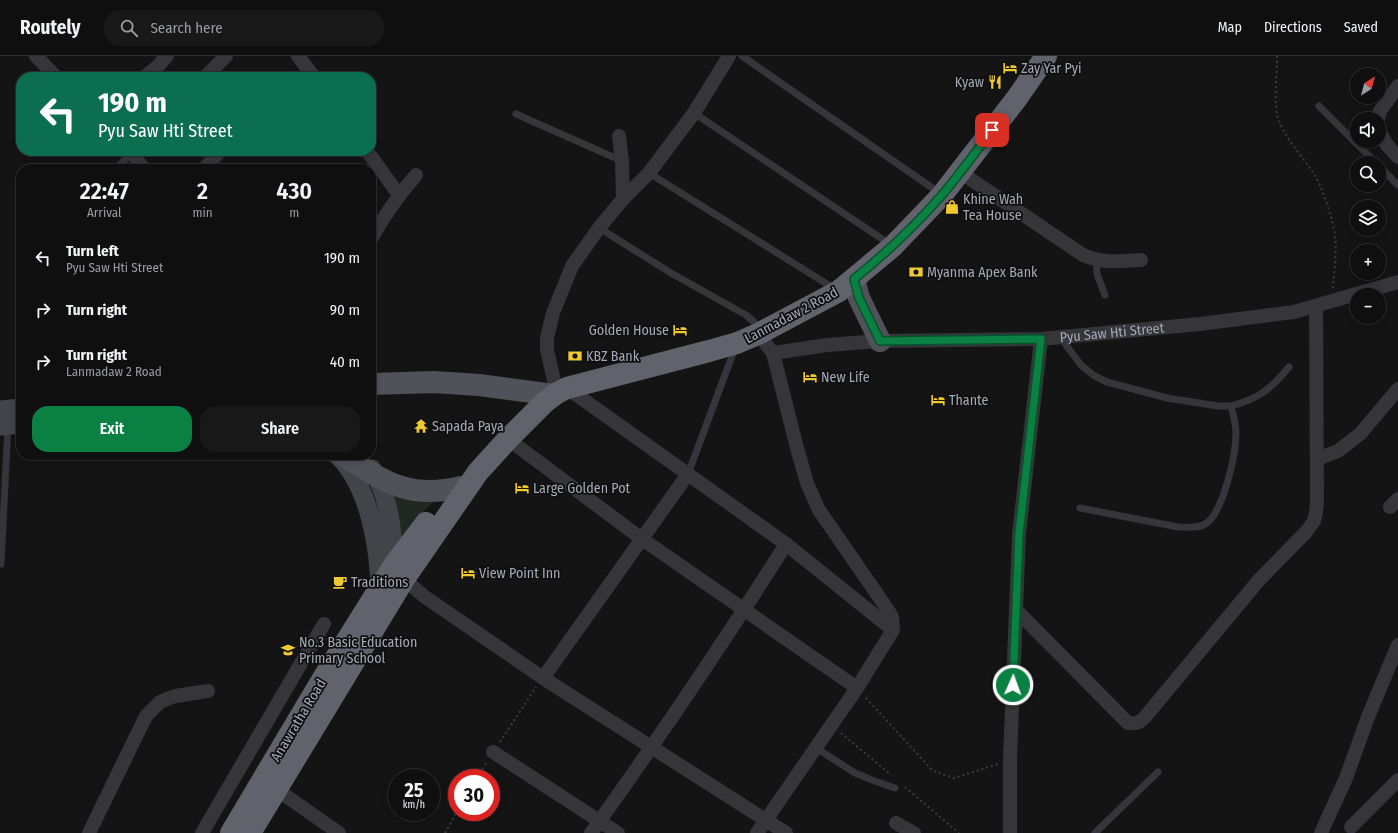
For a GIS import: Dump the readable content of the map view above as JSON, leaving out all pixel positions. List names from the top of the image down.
{
  "streets": {
    "highway": ["Lanmadaw 2 Road", "Anawratha Road"],
    "street": ["Pyu Saw Hti Street"]
  },
  "places": {
    "hotel": [
      "Zay Yar Pyi",
      "Golden House",
      "New Life",
      "Thante",
      "Large Golden Pot",
      "View Point Inn"
    ],
    "restaurant": ["Kyaw"],
    "shop": ["Khine Wah Tea House"],
    "bank": ["Myanma Apex Bank", "KBZ Bank"],
    "temple": ["Sapada Paya"],
    "cafe": ["Traditions"],
    "school or university": ["No.3 Basic Education Primary School"]
  },
  "north": "top right",
  "page": {
    "header": "Routely",
    "search": "Search here",
    "nav": ["Map", "Directions", "Saved"],
    "map_buttons": ["+", "−"],
    "turn": ["190 m", "Pyu Saw Hti Street"],
    "eta": [
      "22:47",
      "Arrival",
      "2",
      "min",
      "430",
      "m"
    ],
    "list": [
      {
        "name": "Turn left",
        "note": "Pyu Saw Hti Street",
        "value": "190 m"
      },
      {
        "name": "Turn right",
        "value": "90 m"
      },
      {
        "name": "Turn right",
        "note": "Lanmadaw 2 Road",
        "value": "40 m"
      }
    ],
    "buttons": ["Exit", "Share"],
    "speed": "25 km/h",
    "limit": "30"
  }
}
